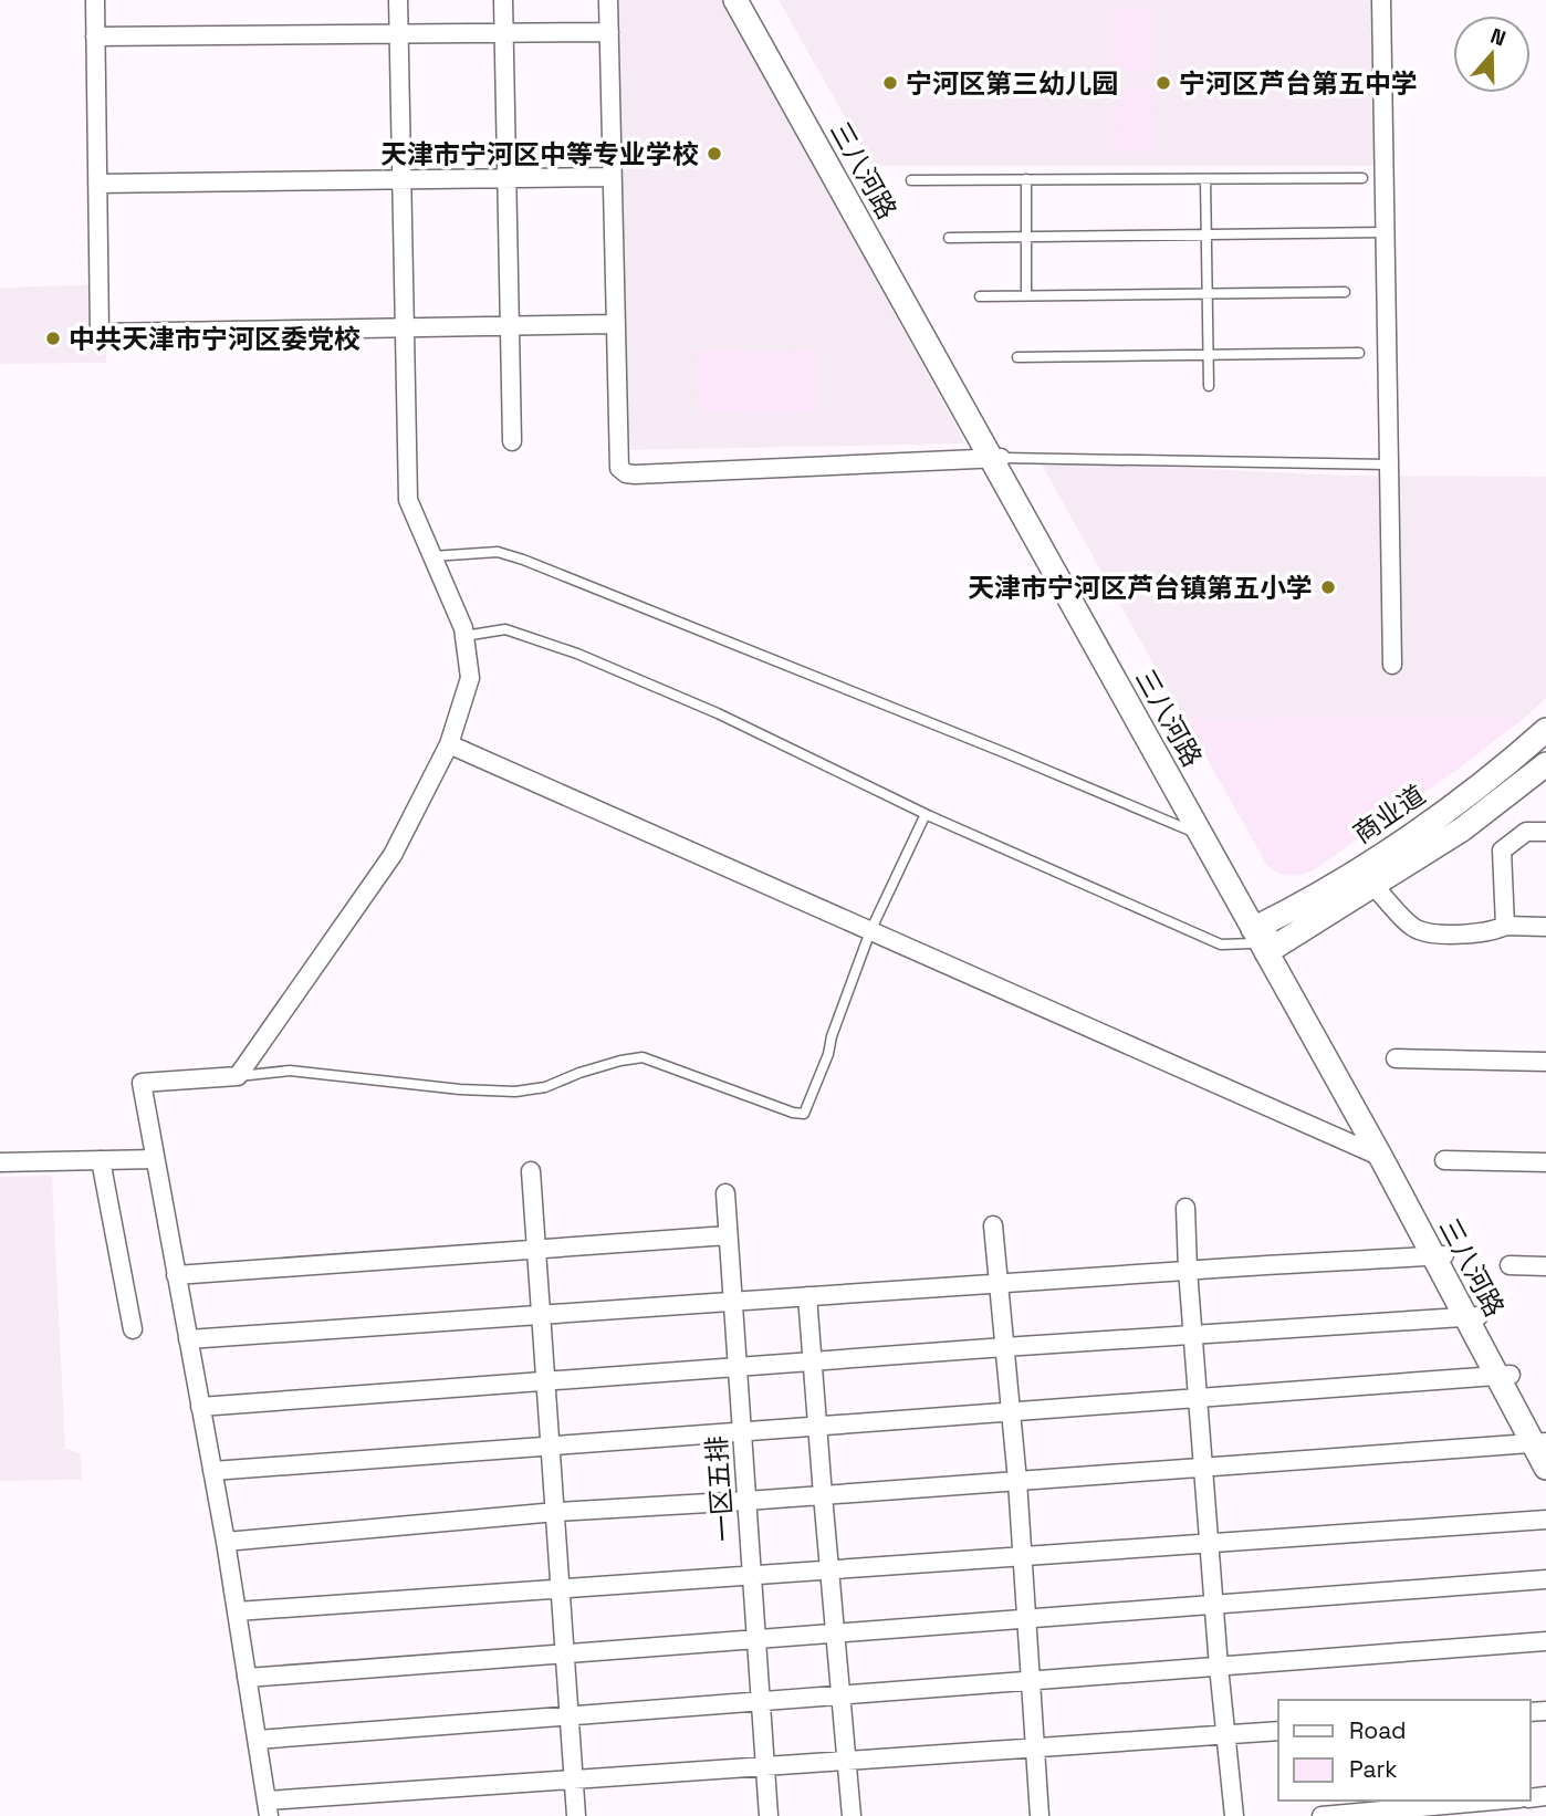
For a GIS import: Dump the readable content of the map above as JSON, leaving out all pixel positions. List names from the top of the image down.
{
  "streets": {
    "street": ["三八河路", "商业道", "一区五排"]
  },
  "crossings": [
    ["三八河路", "商业道"]
  ],
  "places": [
    "宁河区第三幼儿园",
    "宁河区芦台第五中学",
    "天津市宁河区中等专业学校",
    "中共天津市宁河区委党校",
    "天津市宁河区芦台镇第五小学"
  ],
  "legend": ["Road", "Park"],
  "north": "top"
}
